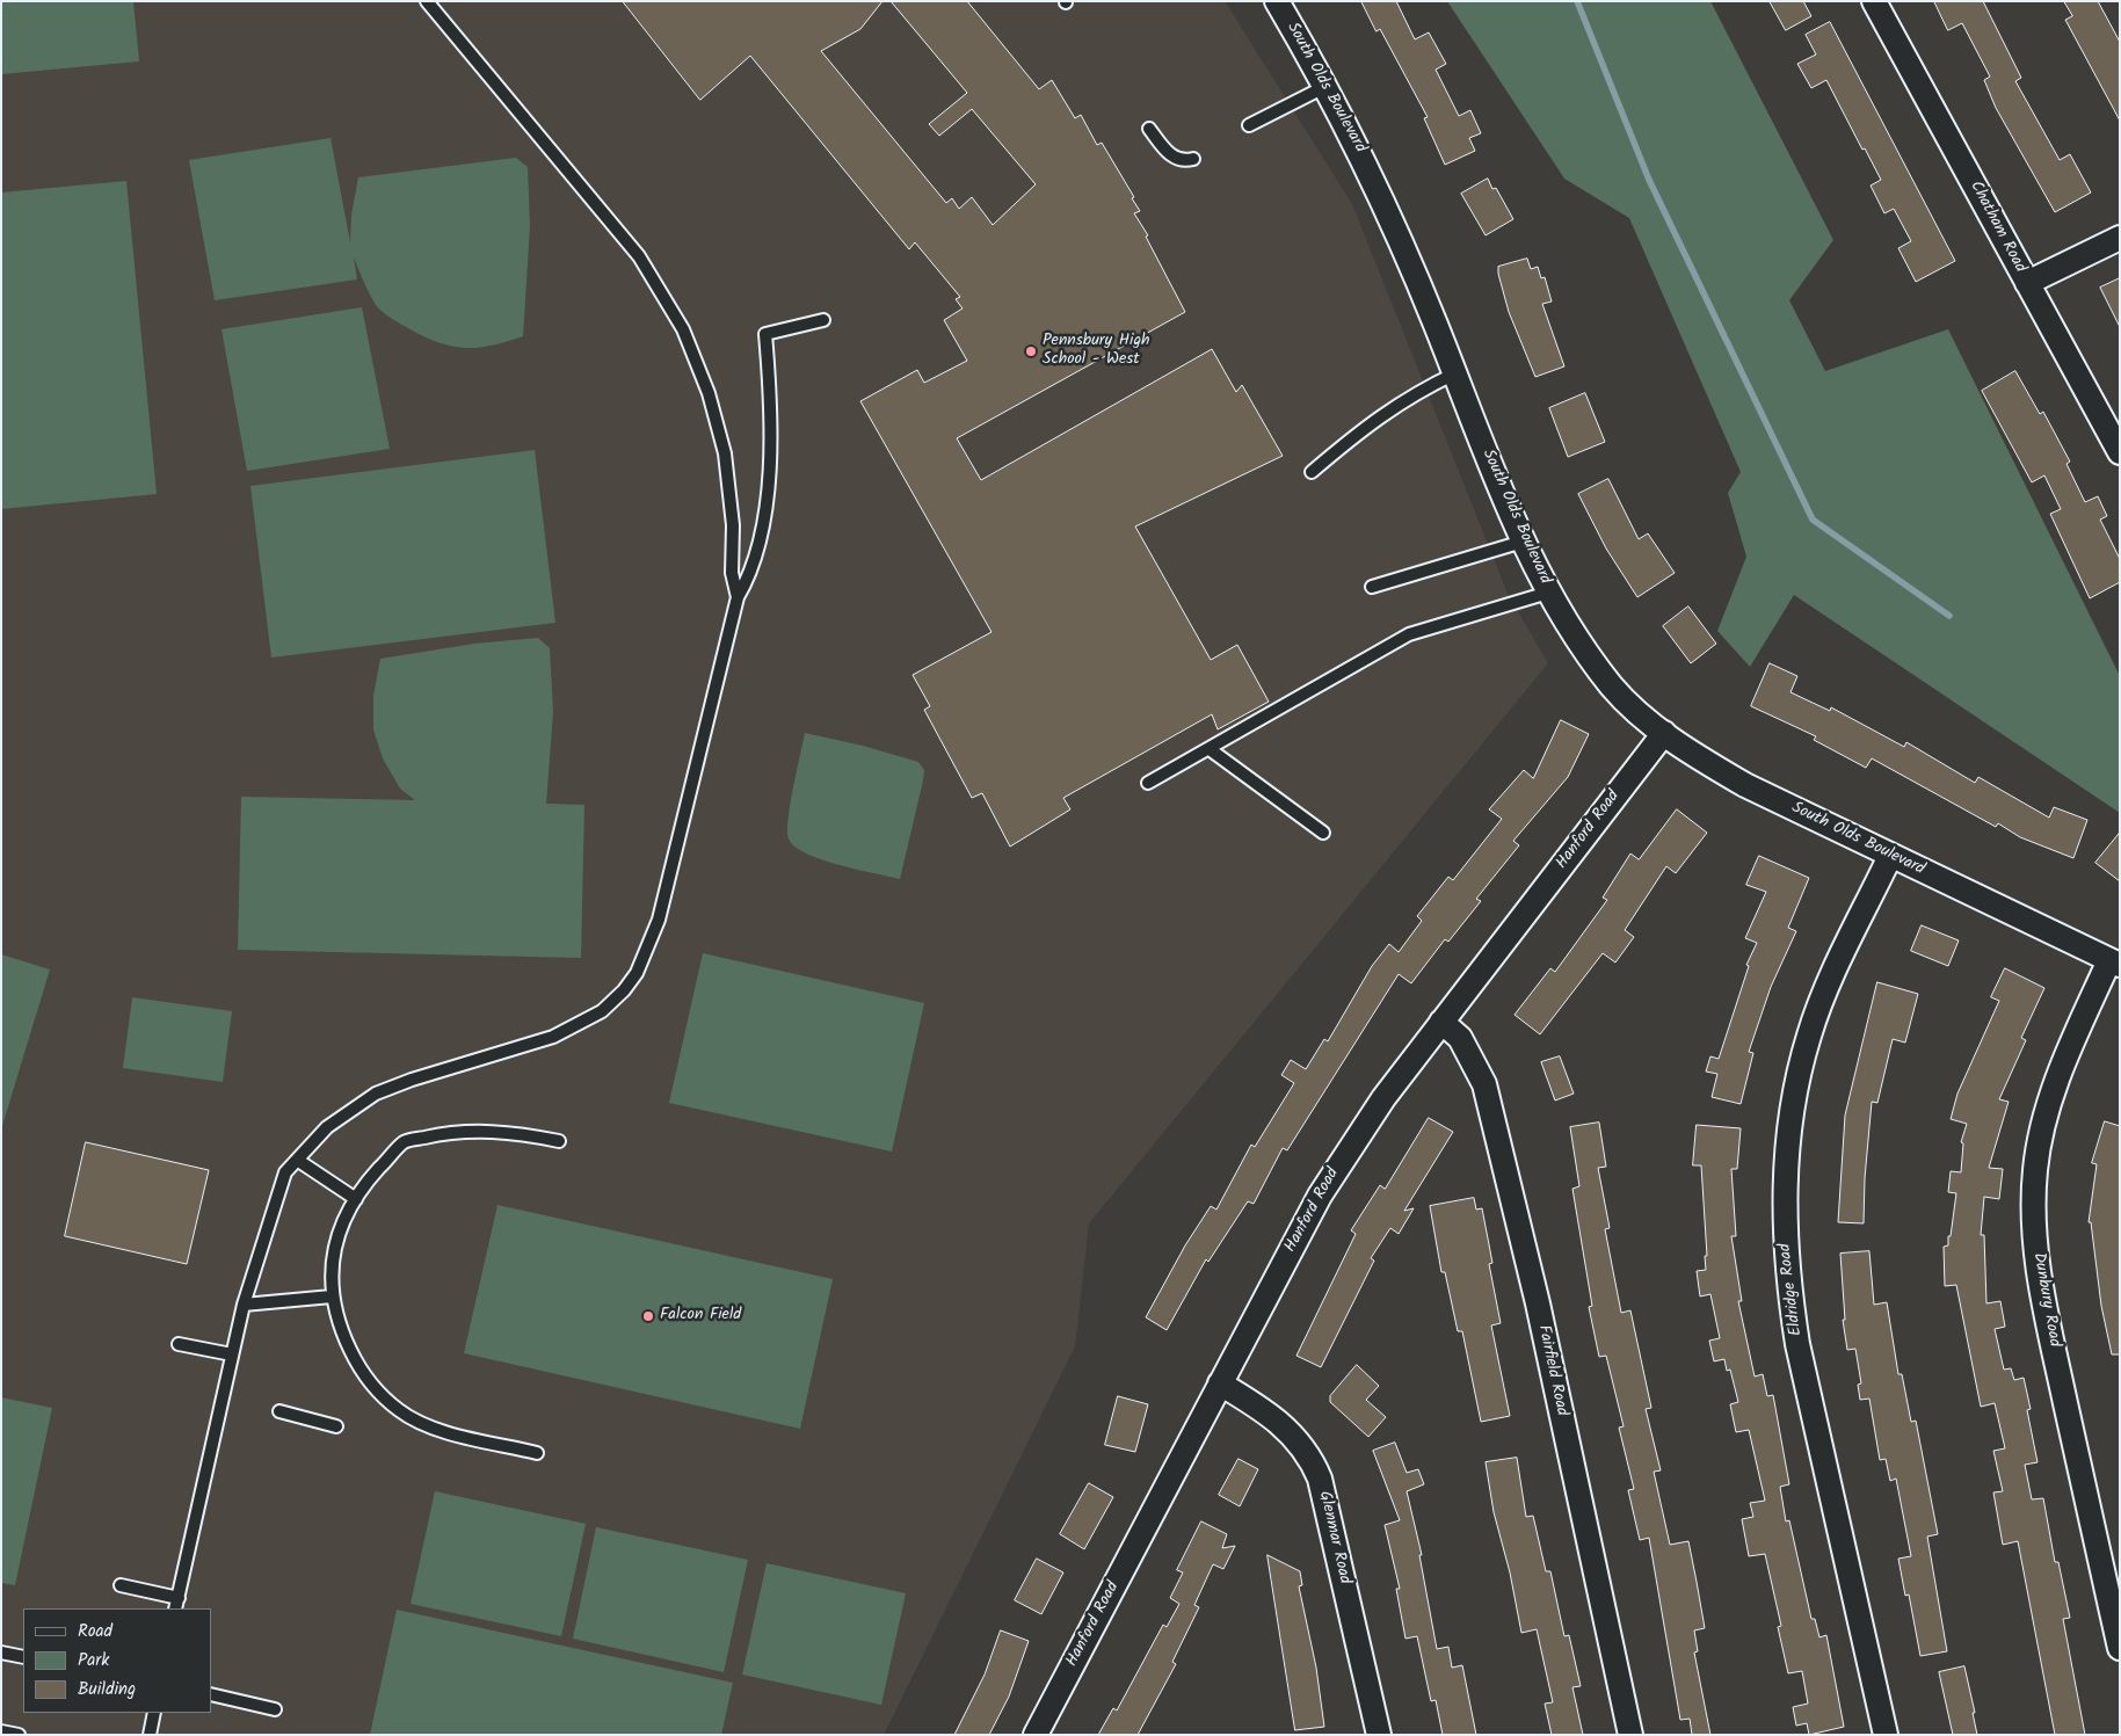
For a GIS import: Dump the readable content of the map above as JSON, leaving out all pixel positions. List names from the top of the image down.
{
  "streets": {
    "street": [
      "South Olds Boulevard",
      "Chatham Road",
      "Hanford Road",
      "Eldridge Road",
      "Dunbury Road",
      "Fairfield Road",
      "Glenmar Road"
    ]
  },
  "crossings": [
    ["South Olds Boulevard", "Hanford Road"],
    ["South Olds Boulevard", "Eldridge Road"],
    ["South Olds Boulevard", "Dunbury Road"],
    ["Hanford Road", "Fairfield Road"],
    ["Hanford Road", "Glenmar Road"]
  ],
  "places": ["Pennsbury High School - West", "Falcon Field"],
  "legend": ["Road", "Park", "Building"]
}
